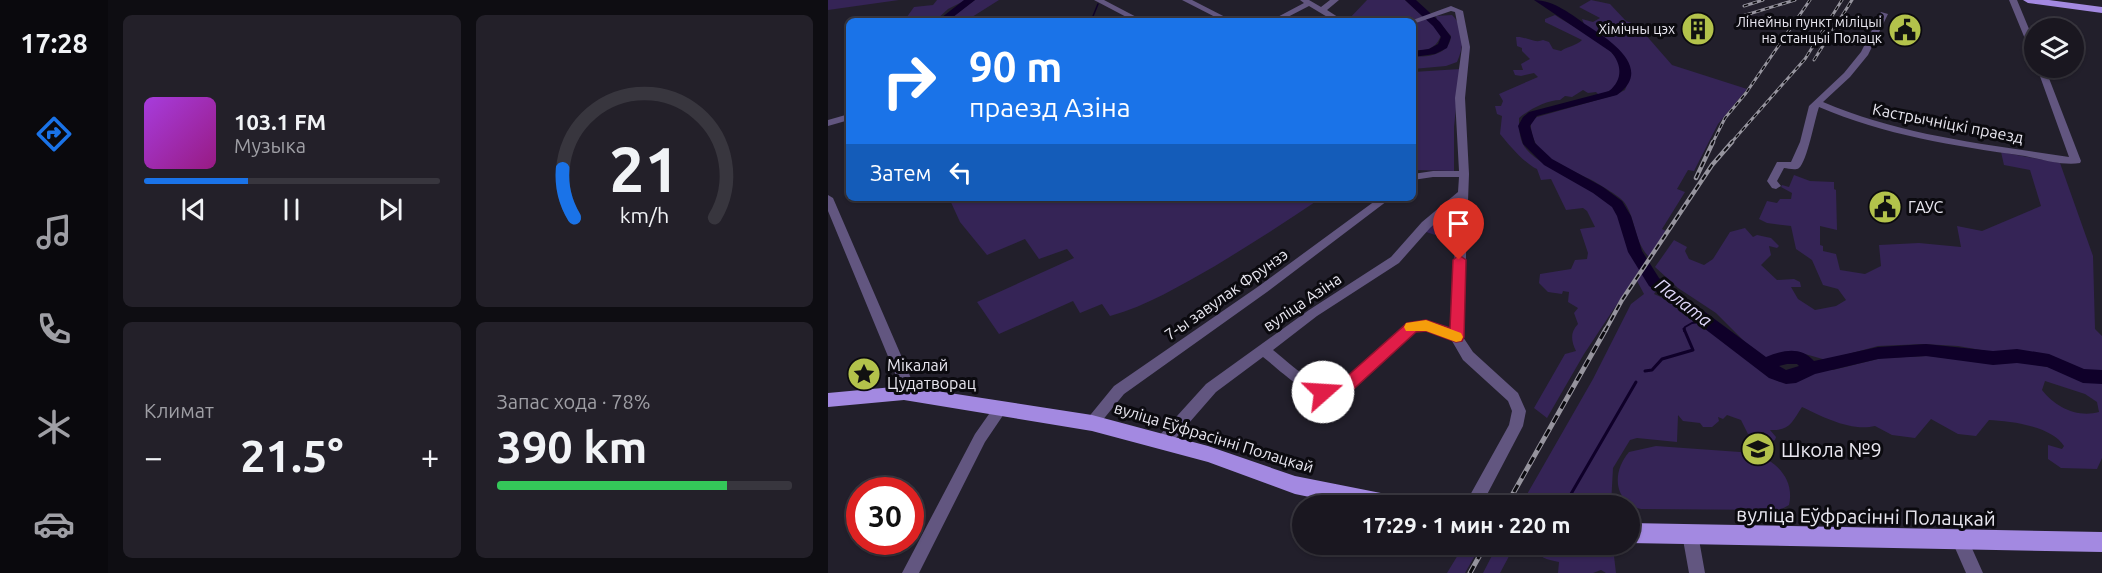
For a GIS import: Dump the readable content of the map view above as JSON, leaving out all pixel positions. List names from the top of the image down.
{
  "streets": {
    "main road": ["вуліца Еўфрасінні Полацкай"],
    "street": ["Кастрычніцкі праезд", "7-ы завулак Фрунзэ", "вуліца Азіна"]
  },
  "crossings": [
    ["7-ы завулак Фрунзэ", "вуліца Еўфрасінні Полацкай"],
    ["вуліца Азіна", "вуліца Еўфрасінні Полацкай"]
  ],
  "water": ["Палата"],
  "places": {
    "building": ["Хімічны цэх"],
    "public building": ["Лінейны пункт міліцыі на станцыі Полацк", "ГАУС"],
    "place": ["Мікалай Цудатворац"],
    "school or university": ["Школа №9"]
  },
  "page": {
    "tabs": "17:28",
    "turn": ["90 m", "праезд Азіна"],
    "song": ["103.1 FM", "Музыка"],
    "then": "Затем",
    "tile": [
      "Климат",
      ["Запас хода · 78%", "390 km"]
    ],
    "heat": ["−", "21.5°", "+"],
    "limit": "30",
    "trip": "17:29 · 1 мин · 220 m",
    "gauge": ["21", "km/h"]
  }
}
